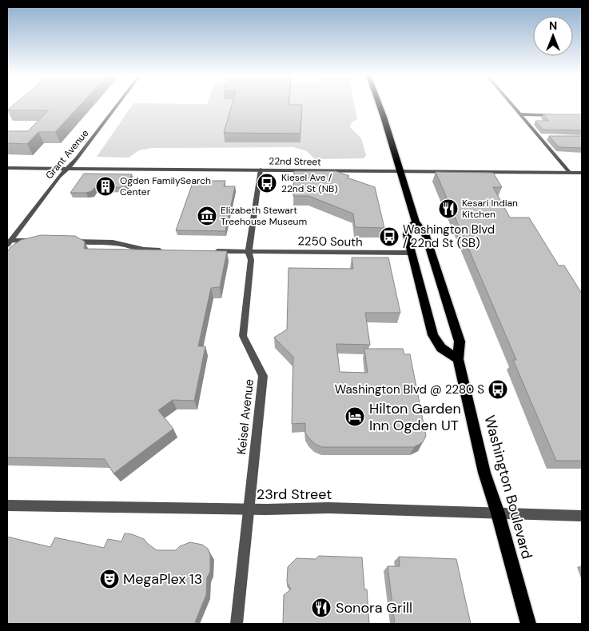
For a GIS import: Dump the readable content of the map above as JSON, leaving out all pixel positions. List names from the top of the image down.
{
  "streets": {
    "main road": ["Washington Boulevard"],
    "street": [
      "Grant Avenue",
      "22nd Street",
      "2250 South",
      "Keisel Avenue",
      "23rd Street"
    ]
  },
  "crossings": [
    ["Grant Avenue", "22nd Street"],
    ["22nd Street", "Keisel Avenue"],
    ["22nd Street", "Washington Boulevard"],
    ["2250 South", "Keisel Avenue"],
    ["Keisel Avenue", "23rd Street"],
    ["Washington Boulevard", "23rd Street"]
  ],
  "places": {
    "bus stop": ["Kiesel Ave / 22nd St (NB)", "Washington Blvd / 22nd St (SB)", "Washington Blvd @ 2280 S"],
    "building": ["Ogden FamilySearch Center"],
    "restaurant": ["Kesari Indian Kitchen", "Sonora Grill"],
    "museum": ["Elizabeth Stewart Treehouse Museum"],
    "hotel": ["Hilton Garden Inn Ogden UT"],
    "theatre": ["MegaPlex 13"]
  },
  "north": "top"
}
